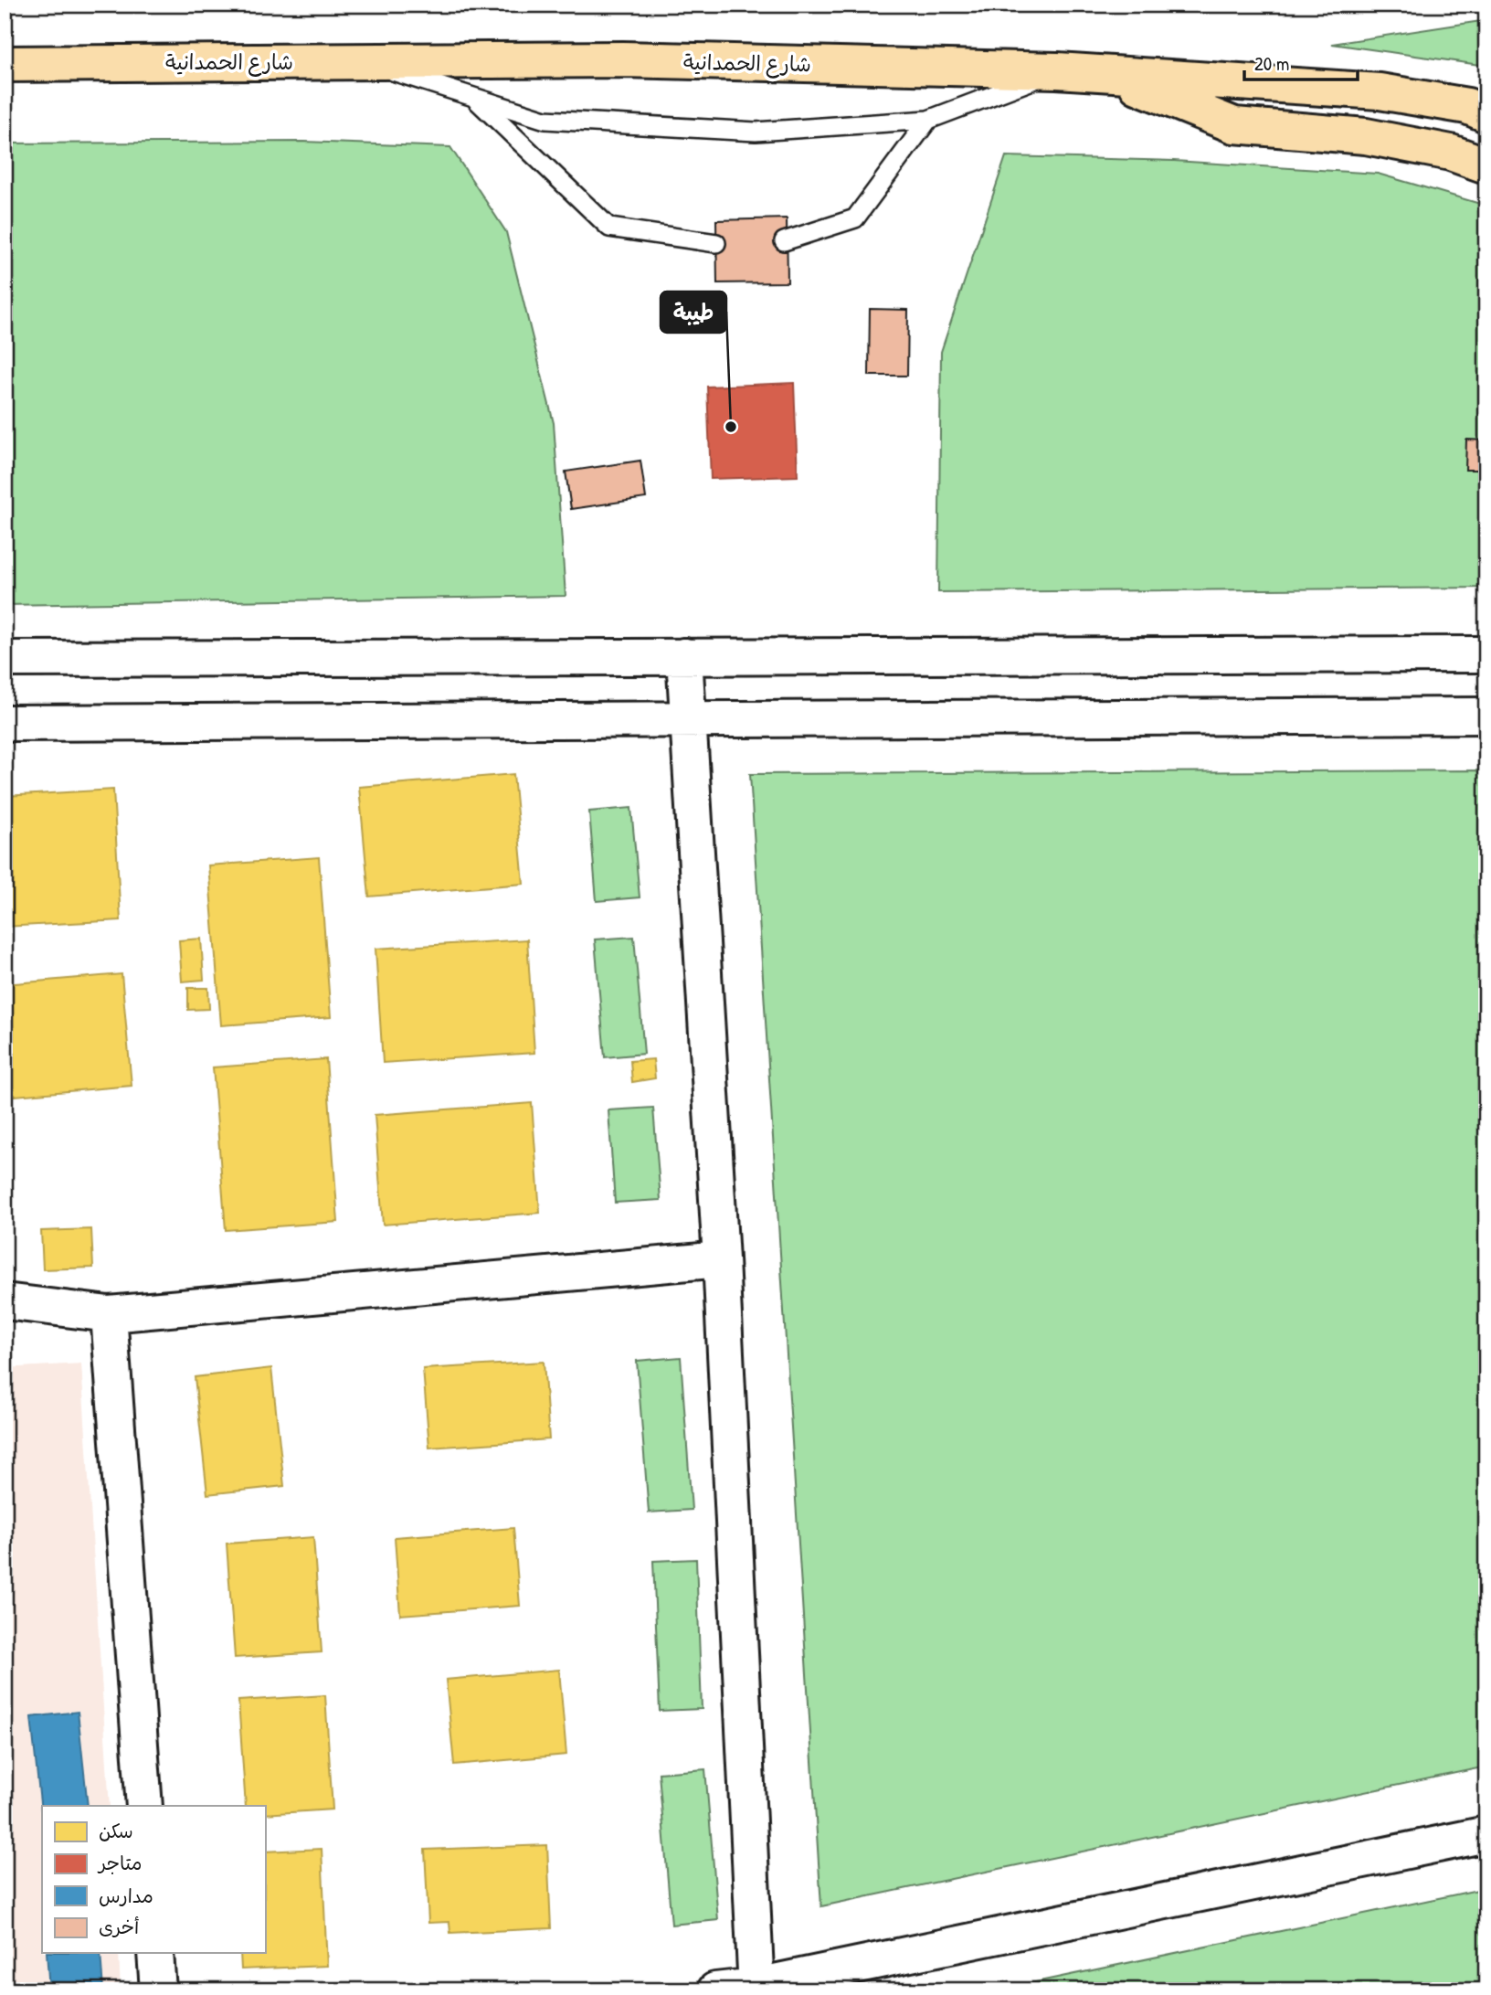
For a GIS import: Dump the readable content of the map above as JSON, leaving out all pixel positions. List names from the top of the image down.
{
  "streets": {
    "highway": ["شارع الحمدانية"]
  },
  "places": ["طيبة"],
  "legend": [
    "سكن",
    "متاجر",
    "مدارس",
    "أخرى"
  ],
  "scale_bar": "20 m"
}
